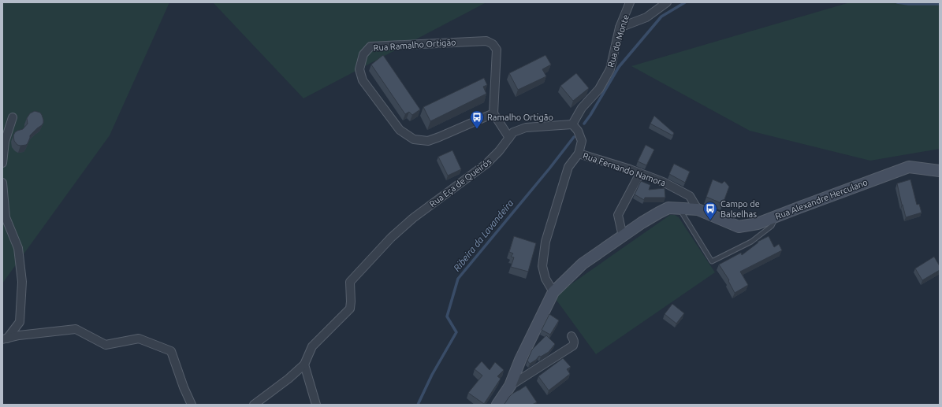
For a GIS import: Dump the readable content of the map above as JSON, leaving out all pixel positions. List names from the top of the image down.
{
  "streets": {
    "street": [
      "Rua do Monte",
      "Rua Ramalho Ortigão",
      "Rua Fernando Namora",
      "Rua Eça de Queirós",
      "Rua Alexandre Herculano"
    ]
  },
  "crossings": [
    ["Rua do Monte", "Rua Eça de Queirós"],
    ["Rua Fernando Namora", "Rua Alexandre Herculano"]
  ],
  "water": ["Ribeira da Lavandeira"],
  "places": {
    "bus stop": ["Ramalho Ortigão", "Campo de Balselhas"]
  }
}
